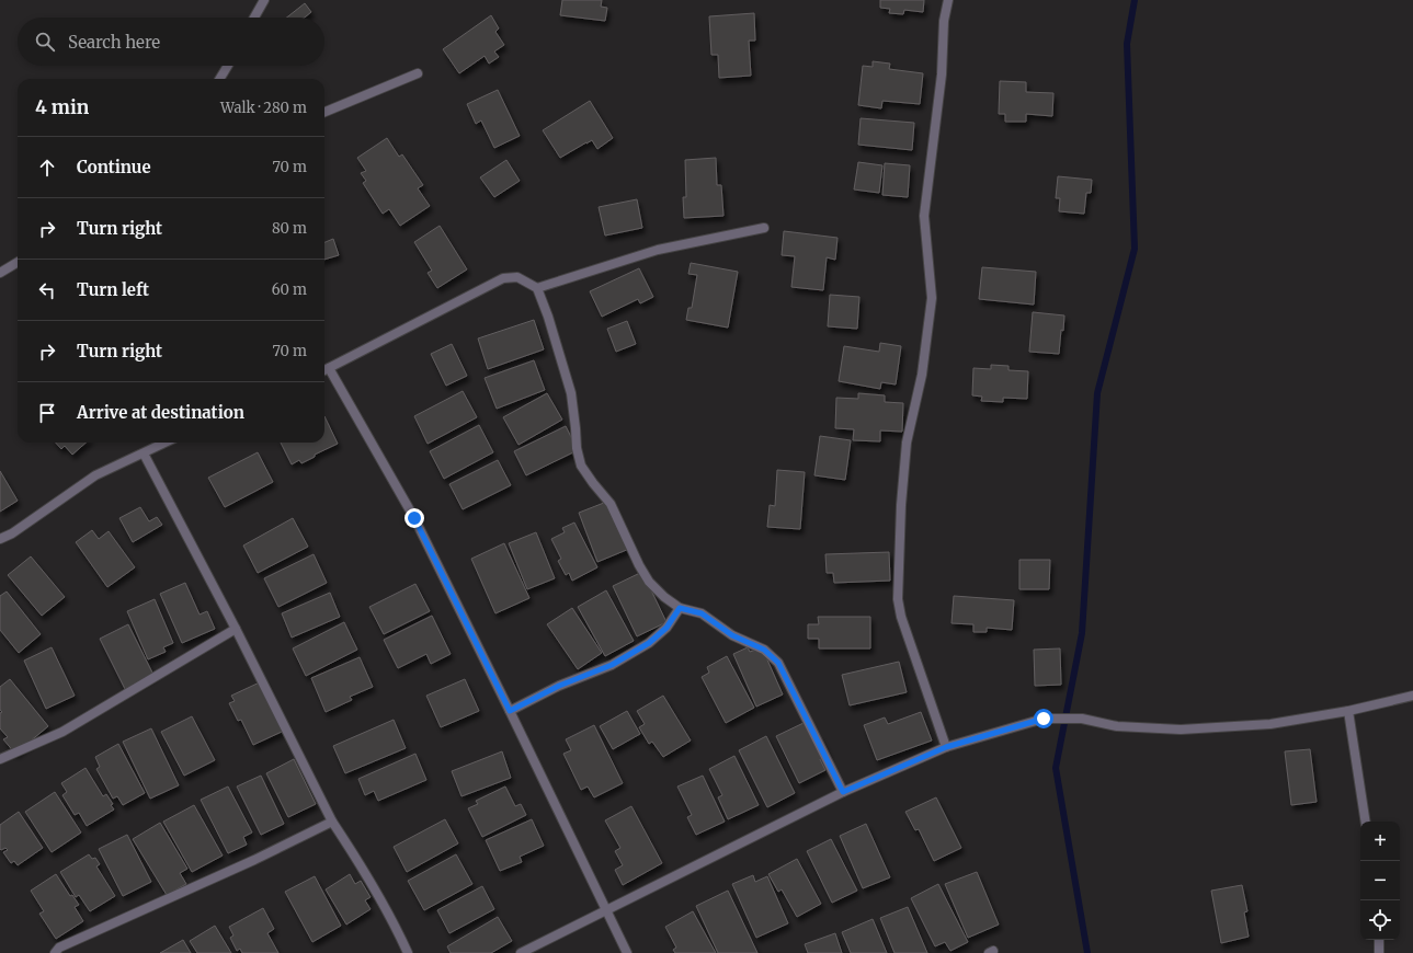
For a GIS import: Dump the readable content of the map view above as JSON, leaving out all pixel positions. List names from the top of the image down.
{
  "page": {
    "search": "Search here",
    "heading": ["4 min", "Walk · 280 m"],
    "list": [
      ["Continue", "70 m"],
      ["Turn right", "80 m"],
      ["Turn left", "60 m"],
      ["Turn right", "70 m"],
      "Arrive at destination"
    ],
    "map_buttons": ["+", "−"]
  }
}
